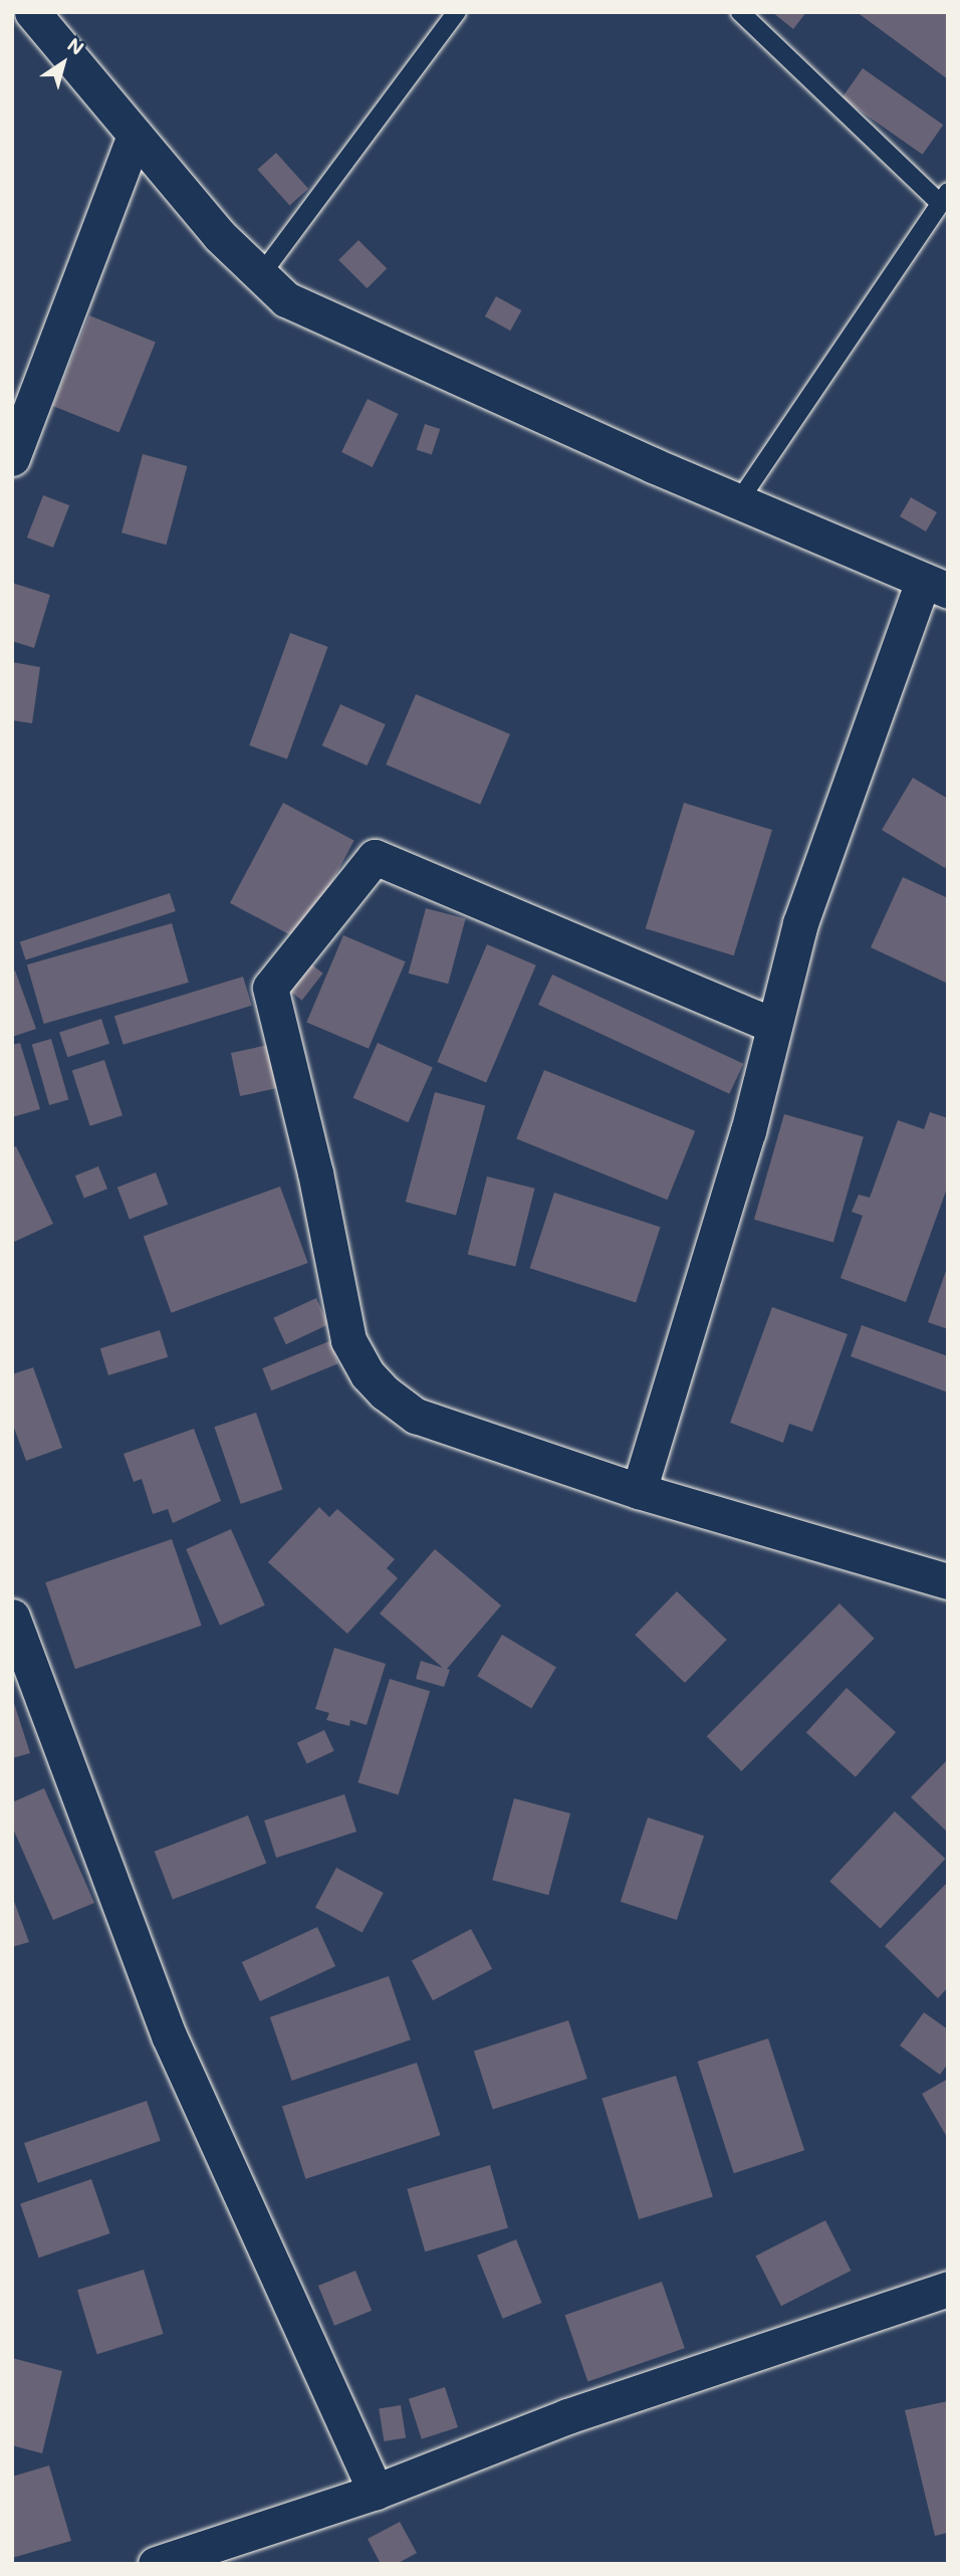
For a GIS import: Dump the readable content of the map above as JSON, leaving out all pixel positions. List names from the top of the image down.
{
  "north": "top right"
}
